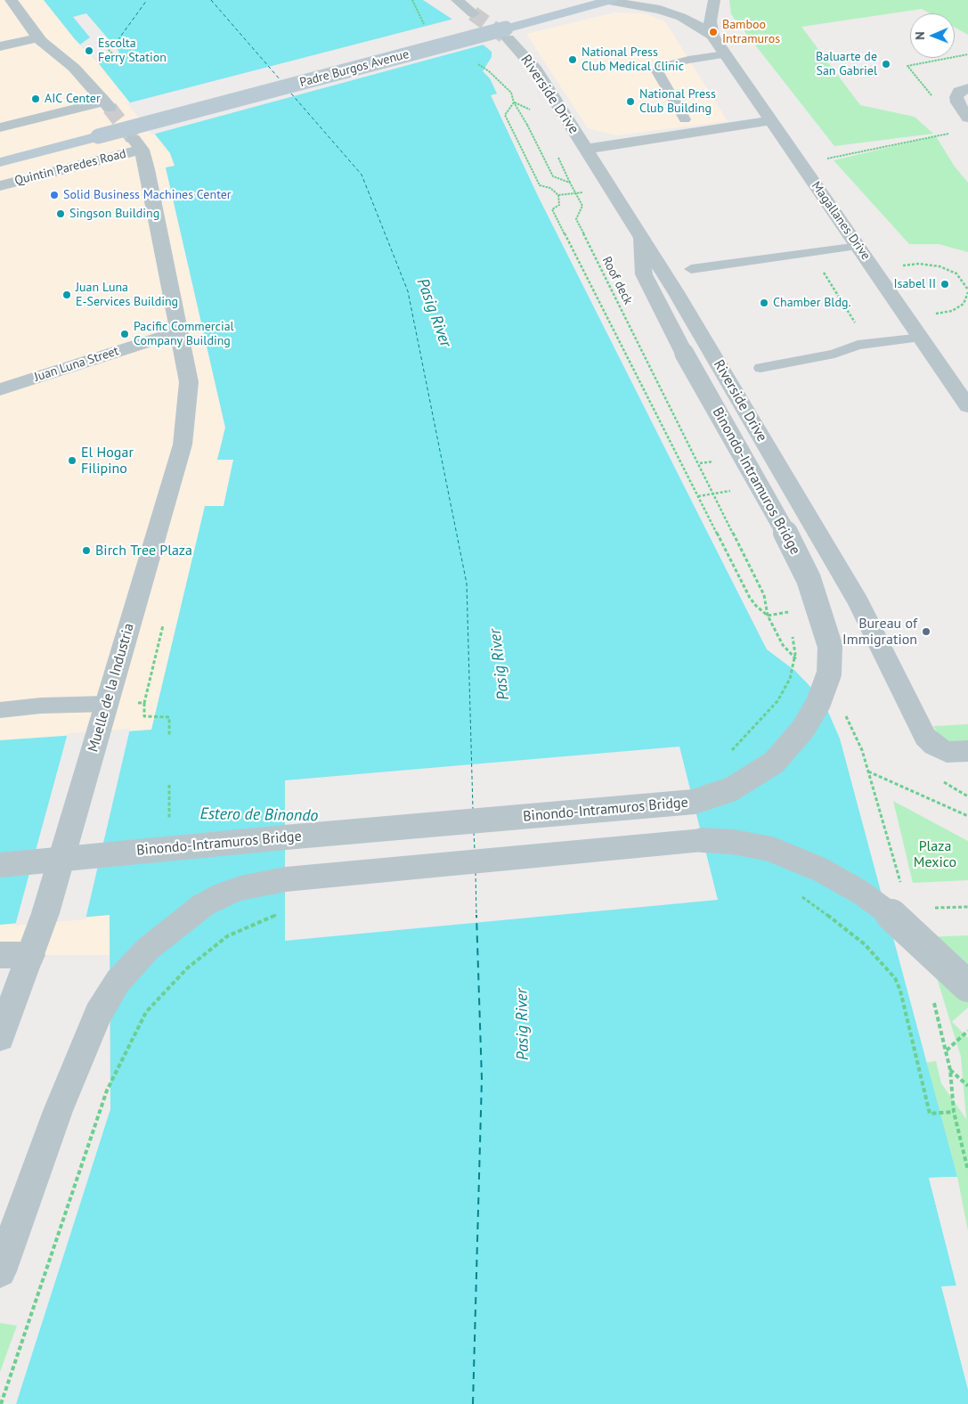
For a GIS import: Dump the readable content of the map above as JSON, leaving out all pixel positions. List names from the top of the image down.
{
  "streets": {
    "main road": ["Padre Burgos Avenue", "Quintin Paredes Road"],
    "street": [
      "Riverside Drive",
      "Magallanes Drive",
      "Juan Luna Street",
      "Binondo-Intramuros Bridge",
      "Muelle de la Industria"
    ],
    "path": ["Roof deck"]
  },
  "crossings": [
    ["Padre Burgos Avenue", "Riverside Drive"],
    ["Padre Burgos Avenue", "Quintin Paredes Road"],
    ["Padre Burgos Avenue", "Magallanes Drive"],
    ["Riverside Drive", "Binondo-Intramuros Bridge"],
    ["Quintin Paredes Road", "Muelle de la Industria"],
    ["Juan Luna Street", "Muelle de la Industria"]
  ],
  "water": ["Pasig River", "Estero de Binondo"],
  "parks": ["Plaza Mexico"],
  "places": [
    "Bamboo Intramuros",
    "Escolta Ferry Station",
    "National Press Club Medical Clinic",
    "Baluarte de San Gabriel",
    "AIC Center",
    "National Press Club Building",
    "Solid Business Machines Center",
    "Singson Building",
    "Isabel II",
    "Juan Luna E-Services Building",
    "Chamber Bldg.",
    "Pacific Commercial Company Building",
    "El Hogar Filipino",
    "Birch Tree Plaza",
    "Bureau of Immigration"
  ],
  "north": "left"
}
